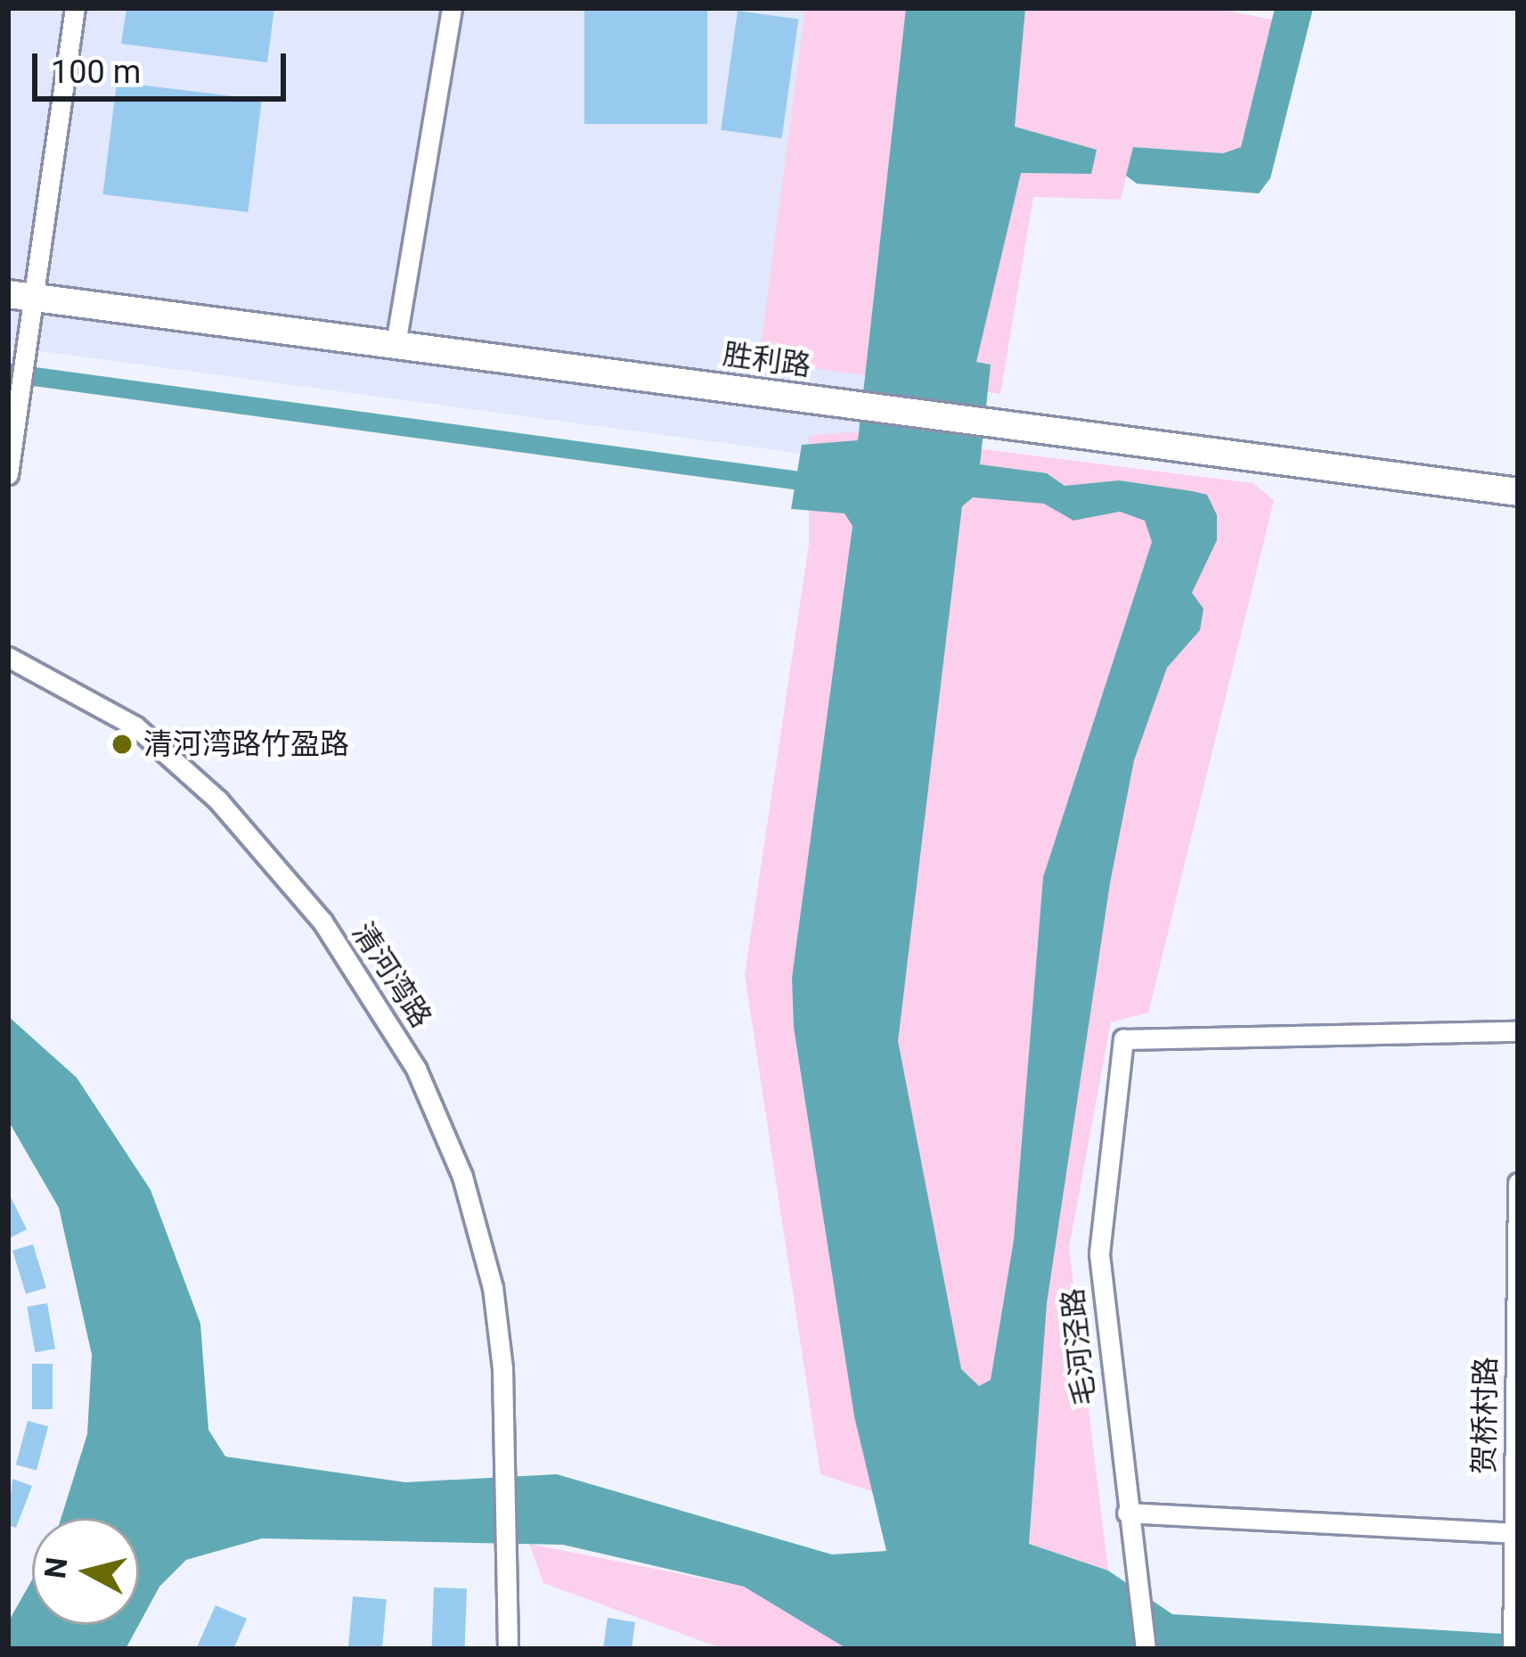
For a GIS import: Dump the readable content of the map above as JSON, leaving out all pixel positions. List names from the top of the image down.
{
  "streets": {
    "main road": ["胜利路"],
    "street": ["清河湾路", "毛河泾路", "贺桥村路"]
  },
  "places": ["清河湾路竹盈路"],
  "scale_bar": "100 m",
  "north": "left"
}
